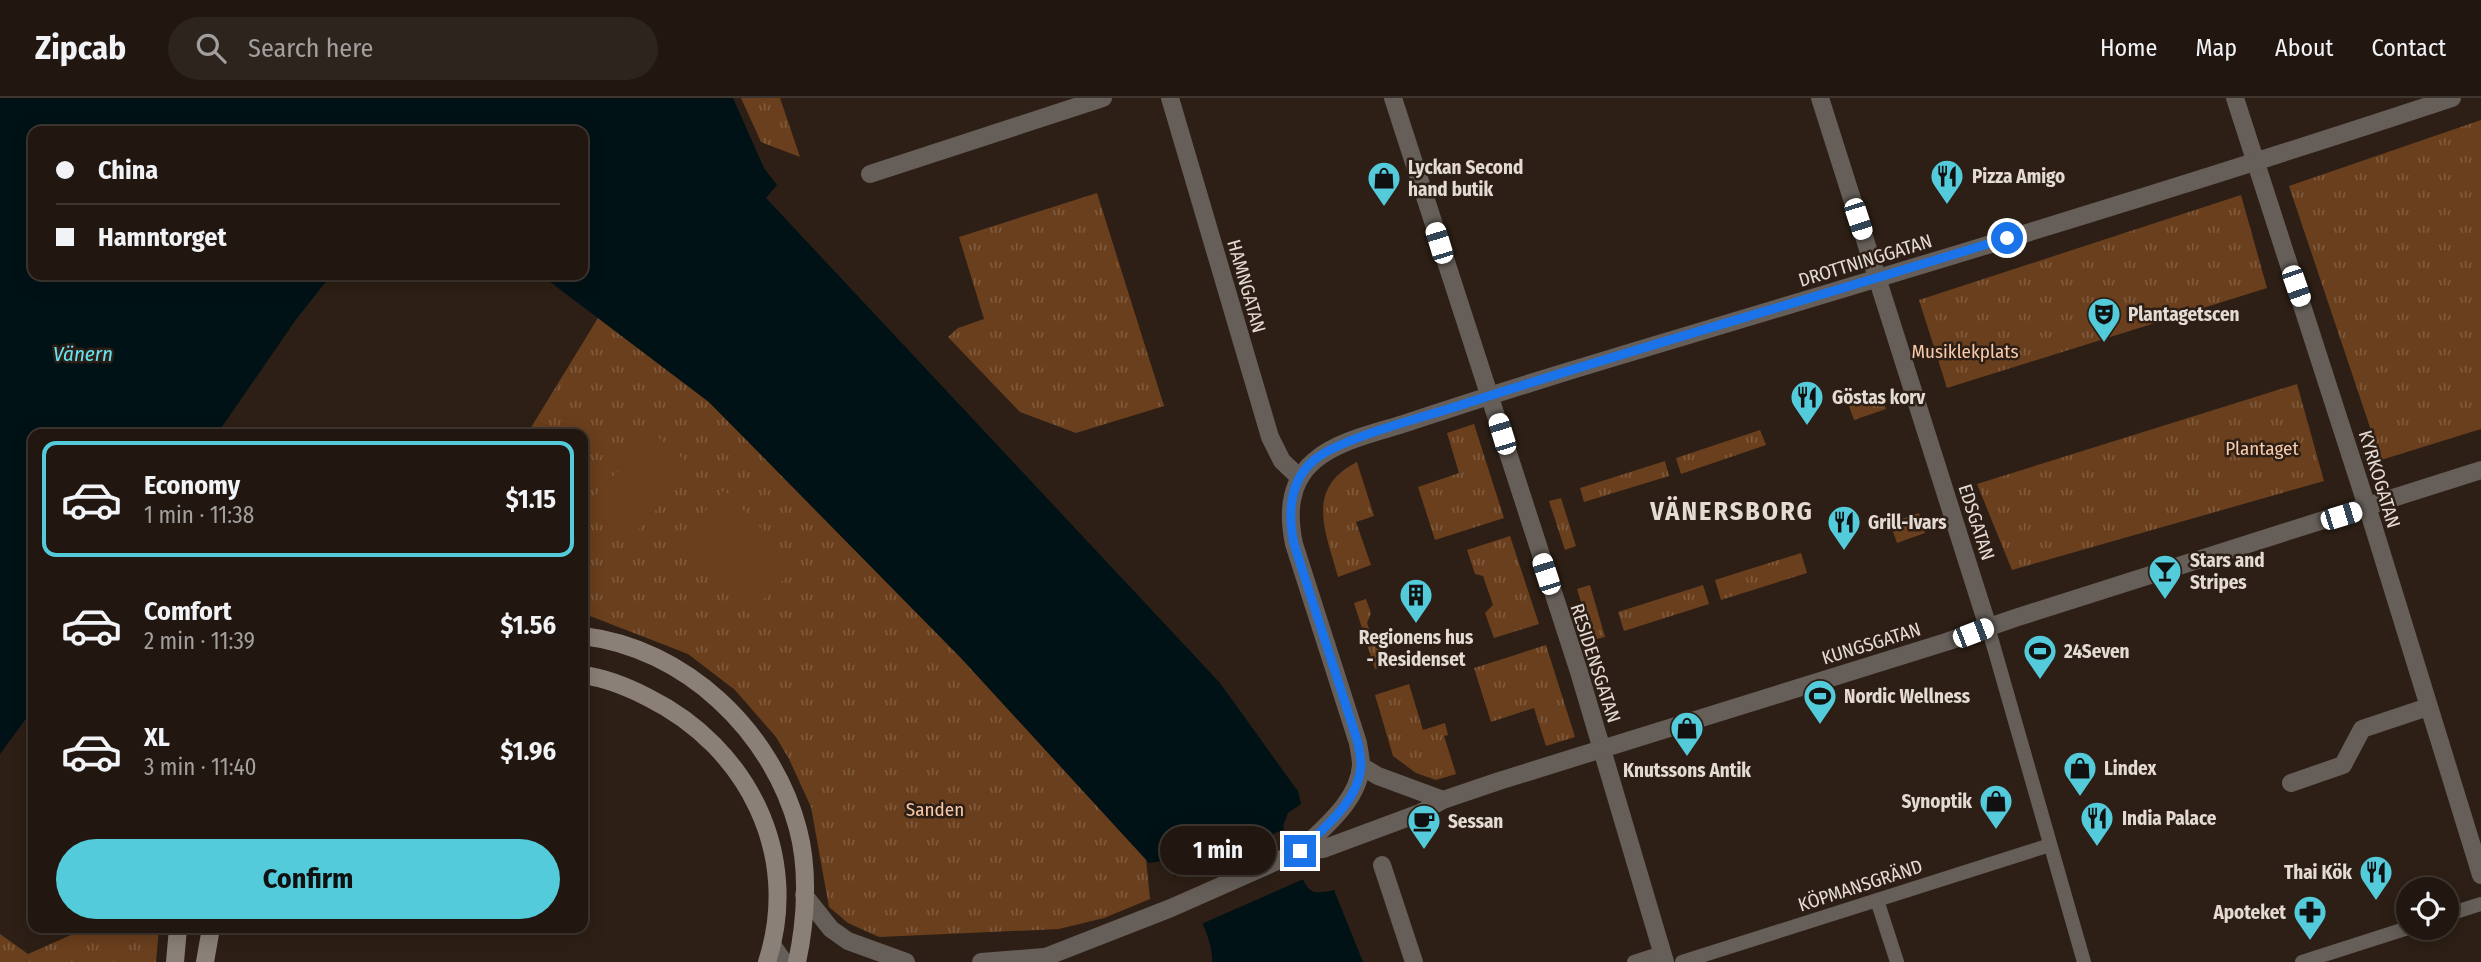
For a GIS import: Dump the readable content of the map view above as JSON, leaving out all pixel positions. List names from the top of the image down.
{
  "streets": {
    "street": [
      "DROTTNINGGATAN",
      "HAMNGATAN",
      "KYRKOGATAN",
      "EDSGATAN",
      "KUNGSGATAN",
      "RESIDENSGATAN",
      "KÖPMANSGRÄND"
    ]
  },
  "crossings": [
    ["DROTTNINGGATAN", "HAMNGATAN"],
    ["DROTTNINGGATAN", "KYRKOGATAN"],
    ["DROTTNINGGATAN", "EDSGATAN"],
    ["DROTTNINGGATAN", "RESIDENSGATAN"],
    ["KYRKOGATAN", "KUNGSGATAN"],
    ["EDSGATAN", "KUNGSGATAN"],
    ["EDSGATAN", "KÖPMANSGRÄND"],
    ["KUNGSGATAN", "RESIDENSGATAN"]
  ],
  "districts": ["VÄNERSBORG"],
  "water": ["Vänern"],
  "parks": ["Musiklekplats", "Plantaget", "Sanden"],
  "places": {
    "restaurant": [
      "Pizza Amigo",
      "Göstas korv",
      "Grill-Ivars",
      "India Palace",
      "Thai Kök"
    ],
    "shop": [
      "Lyckan Second hand butik",
      "Knutssons Antik",
      "Lindex",
      "Synoptik"
    ],
    "theatre": ["Plantagetscen"],
    "bar": ["Stars and Stripes"],
    "building": ["Regionens hus - Residenset"],
    "sports": ["24Seven", "Nordic Wellness"],
    "cafe": ["Sessan"],
    "pharmacy": ["Apoteket"]
  },
  "page": {
    "header": "Zipcab",
    "search": "Search here",
    "nav": [
      "Home",
      "Map",
      "About",
      "Contact"
    ],
    "banner": ["China", "Hamntorget"],
    "list": [
      {
        "name": "Economy",
        "note": "1 min · 11:38",
        "value": "$1.15"
      },
      {
        "name": "Comfort",
        "note": "2 min · 11:39",
        "value": "$1.56"
      },
      {
        "name": "XL",
        "note": "3 min · 11:40",
        "value": "$1.96"
      }
    ],
    "buttons": "Confirm",
    "bubble": "1 min"
  }
}
